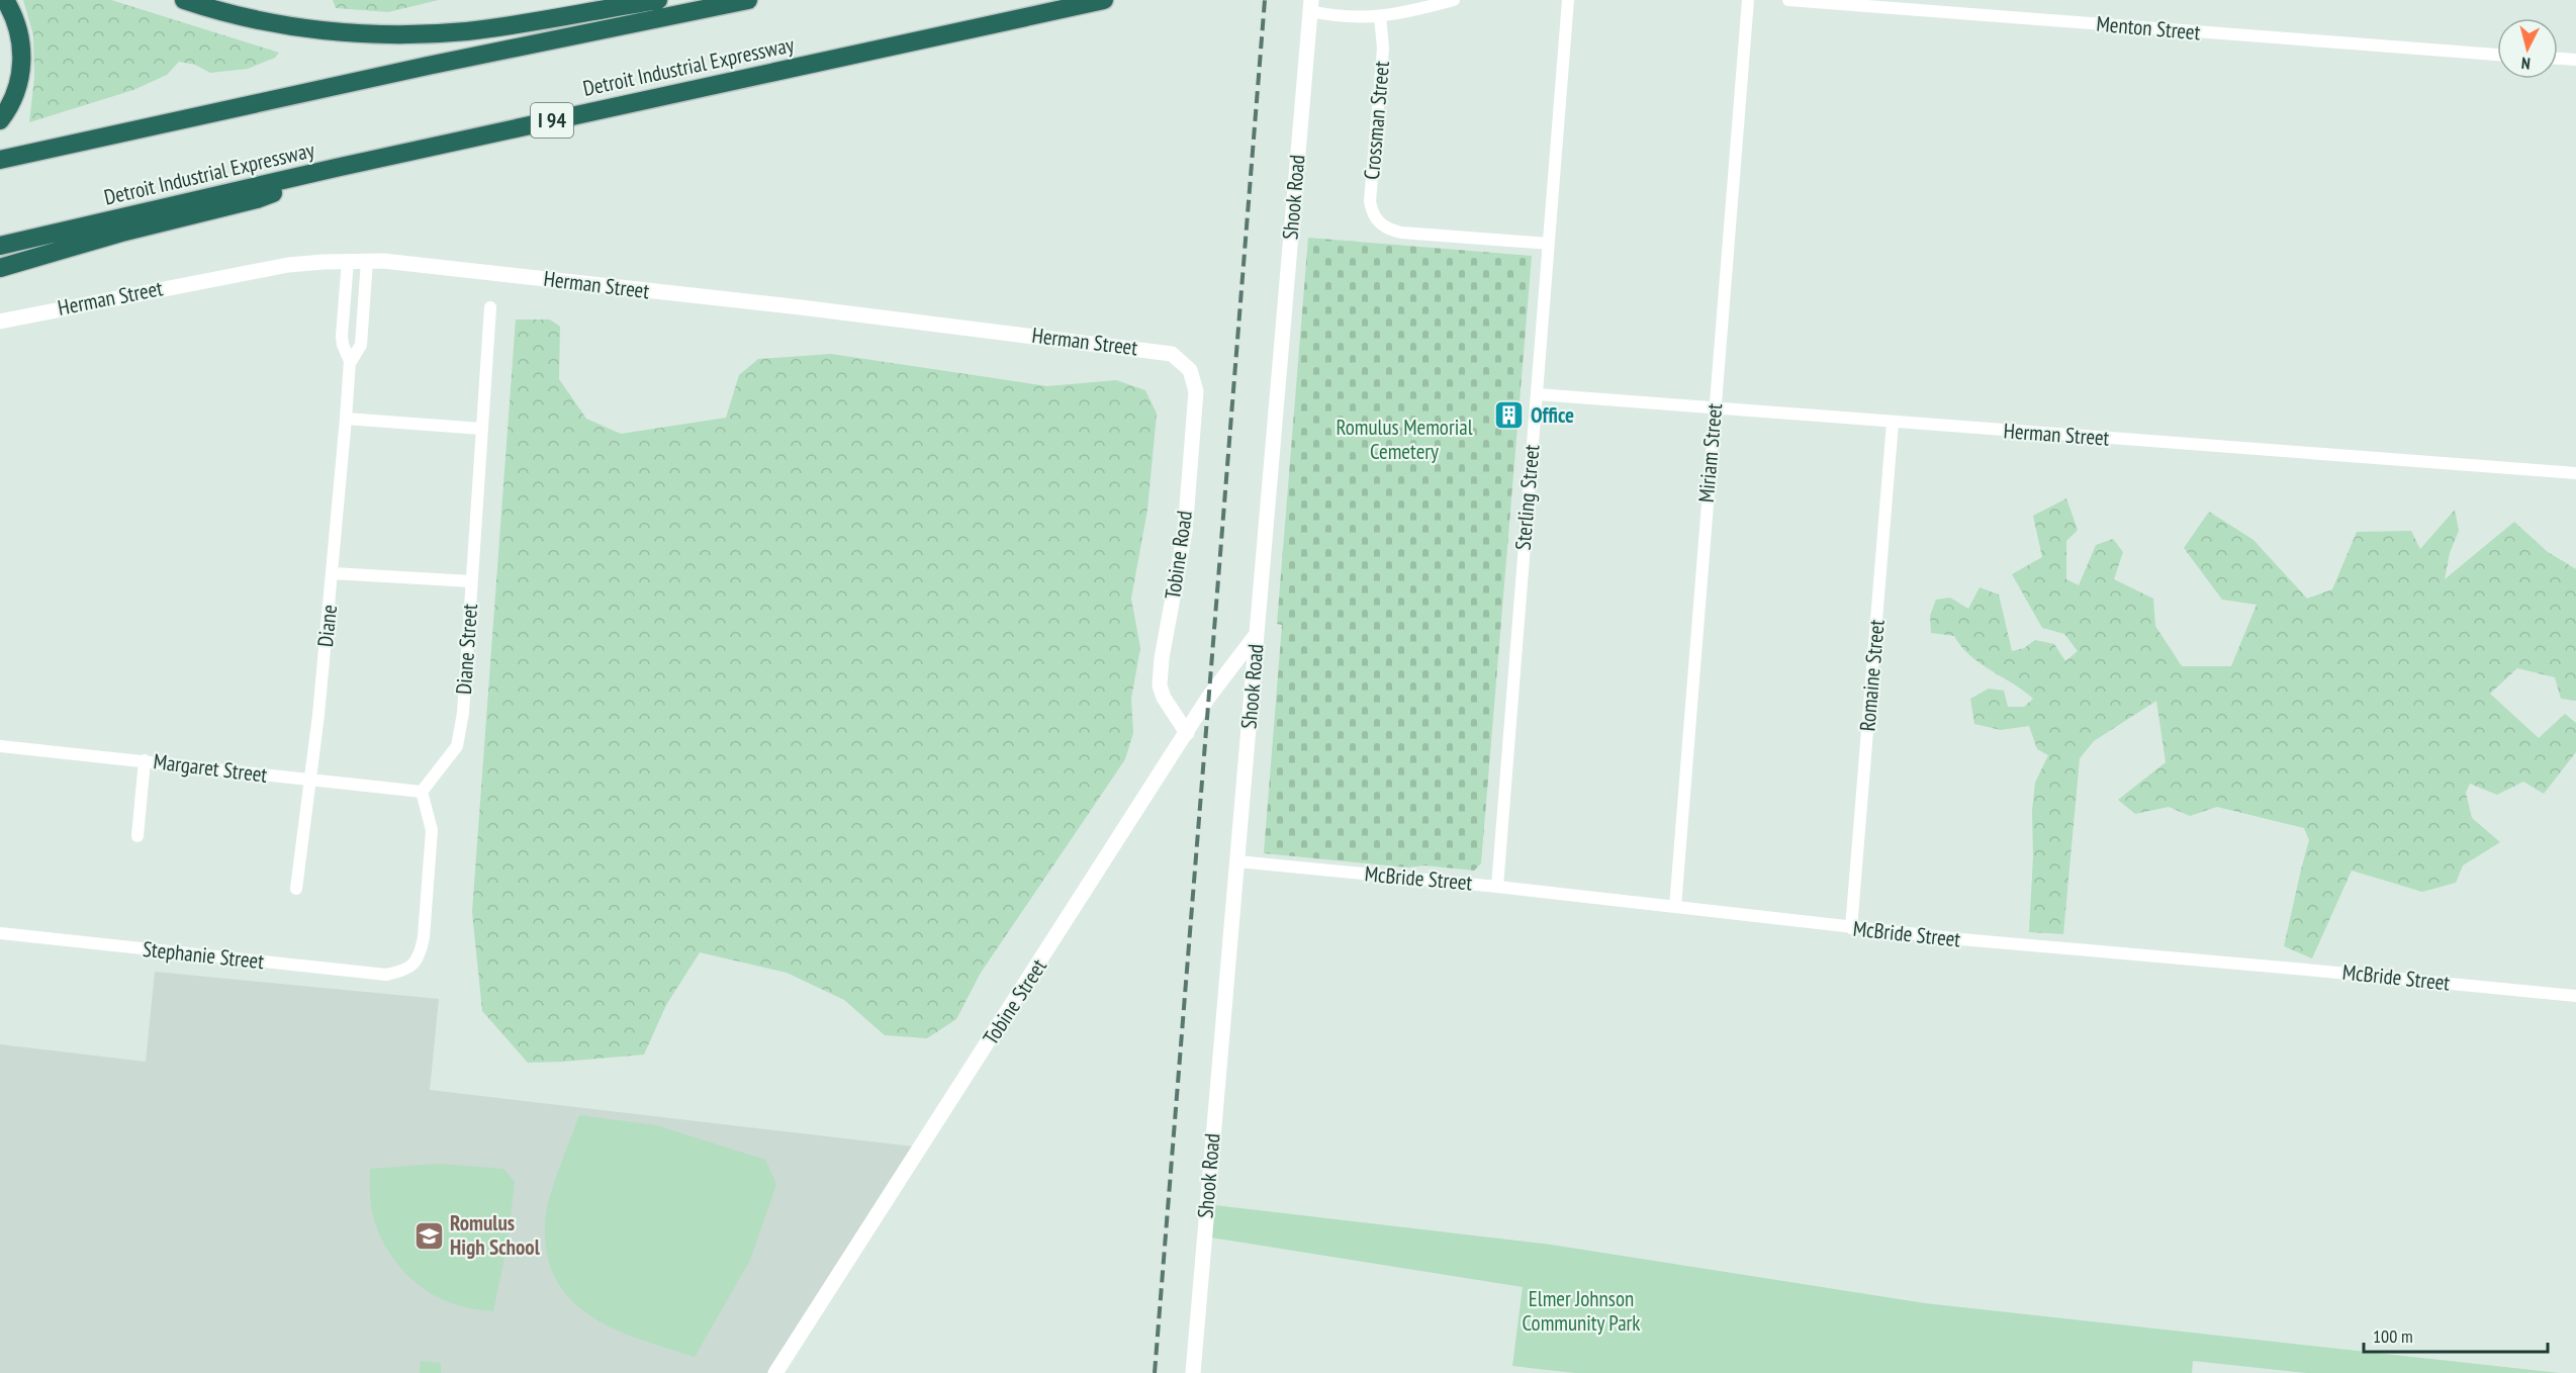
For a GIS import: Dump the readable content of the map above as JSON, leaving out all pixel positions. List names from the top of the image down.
{
  "streets": {
    "highway": ["Detroit Industrial Expressway", "I 94"],
    "street": [
      "Menton Street",
      "Crossman Street",
      "Shook Road",
      "Herman Street",
      "Miriam Street",
      "Sterling Street",
      "Tobine Road",
      "Diane",
      "Diane Street",
      "Romaine Street",
      "Margaret Street",
      "McBride Street",
      "Stephanie Street",
      "Tobine Street"
    ]
  },
  "crossings": [
    ["Crossman Street", "Sterling Street"],
    ["Shook Road", "McBride Street"],
    ["Shook Road", "Tobine Street"],
    ["Herman Street", "Miriam Street"],
    ["Herman Street", "Sterling Street"],
    ["Herman Street", "Tobine Road"],
    ["Herman Street", "Diane"],
    ["Herman Street", "Romaine Street"],
    ["Miriam Street", "McBride Street"],
    ["Sterling Street", "McBride Street"],
    ["Tobine Road", "Tobine Street"],
    ["Diane", "Margaret Street"],
    ["Diane Street", "Margaret Street"],
    ["Diane Street", "Stephanie Street"],
    ["Romaine Street", "McBride Street"],
    ["Margaret Street", "Stephanie Street"]
  ],
  "parks": ["Romulus Memorial Cemetery", "Elmer Johnson Community Park"],
  "places": {
    "building": ["Office"],
    "school or university": ["Romulus High School"]
  },
  "scale_bar": "100 m",
  "north": "bottom"
}
